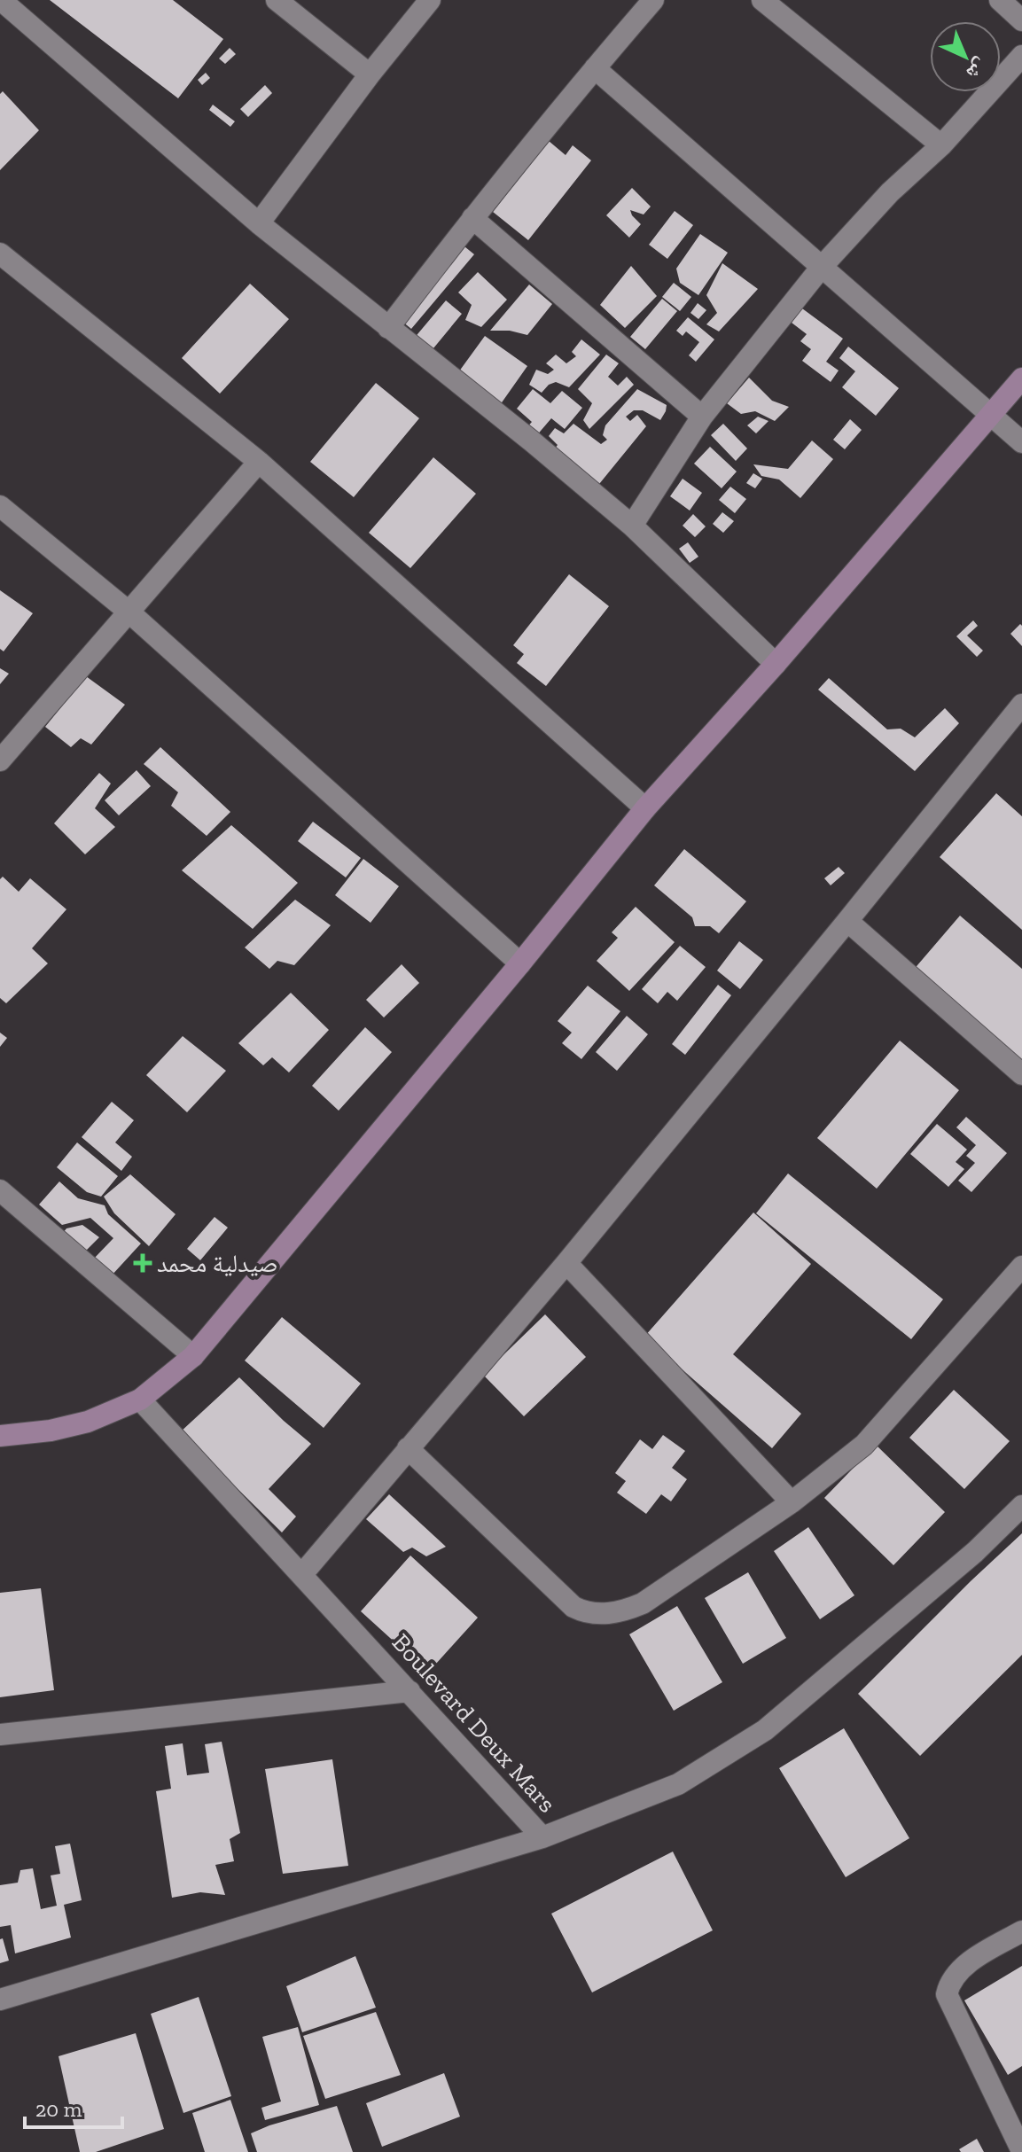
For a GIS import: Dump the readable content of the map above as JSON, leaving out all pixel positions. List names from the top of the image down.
{
  "streets": {
    "street": ["Boulevard Deux Mars"]
  },
  "places": {
    "health": ["صيدلية محمد"]
  },
  "scale_bar": "20 m",
  "north": "bottom right"
}
